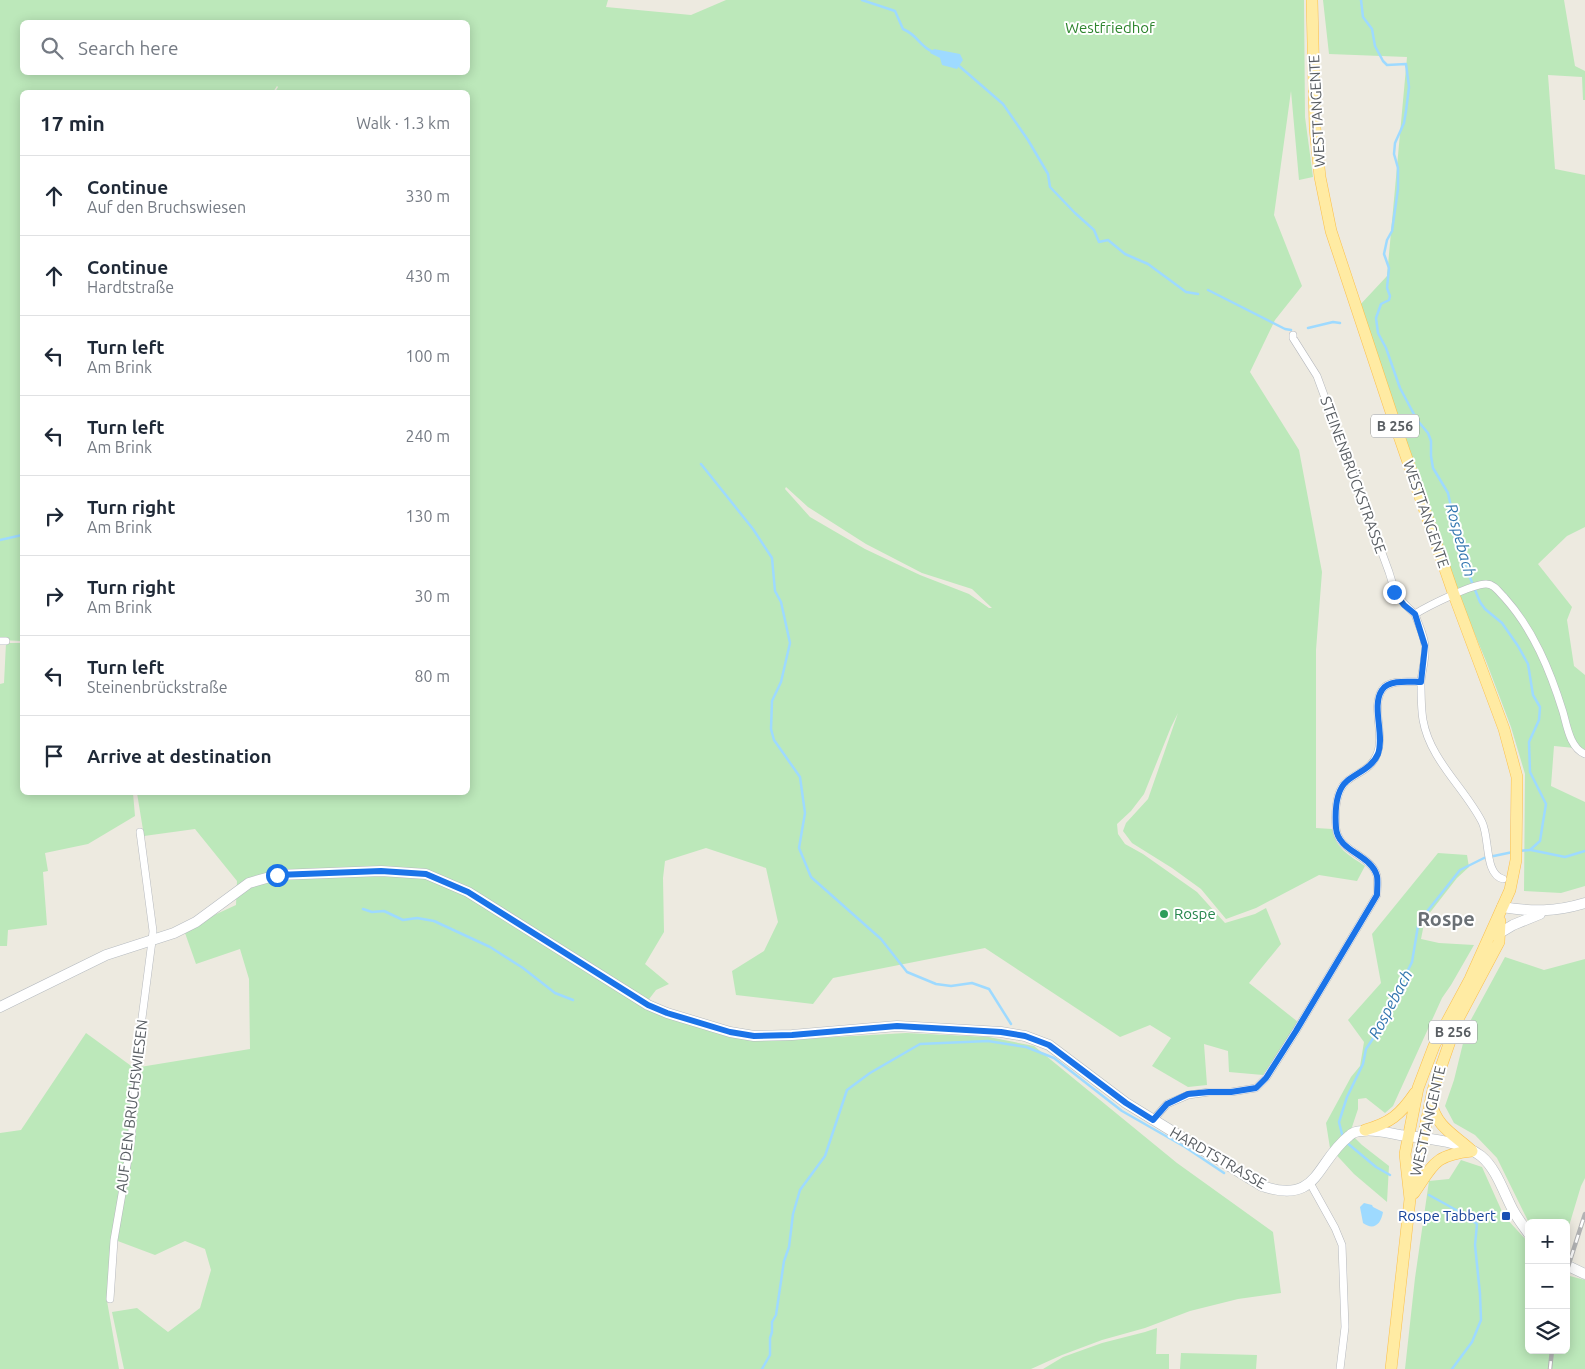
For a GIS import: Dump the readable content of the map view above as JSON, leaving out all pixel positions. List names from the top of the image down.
{
  "streets": {
    "main road": ["WESTTANGENTE", "B 256"],
    "street": ["STEINENBRÜCKSTRASSE", "AUF DEN BRUCHSWIESEN", "HARDTSTRASSE"]
  },
  "crossings": [
    ["WESTTANGENTE", "B 256"],
    ["AUF DEN BRUCHSWIESEN", "HARDTSTRASSE"]
  ],
  "districts": ["Rospe"],
  "water": ["Rospebach"],
  "parks": ["Westfriedhof"],
  "places": {
    "other": ["Rospe"],
    "transit": ["Rospe Tabbert"]
  },
  "page": {
    "search": "Search here",
    "heading": ["17 min", "Walk · 1.3 km"],
    "list": [
      ["Continue", "Auf den Bruchswiesen", "330 m"],
      ["Continue", "Hardtstraße", "430 m"],
      ["Turn left", "Am Brink", "100 m"],
      ["Turn left", "Am Brink", "240 m"],
      ["Turn right", "Am Brink", "130 m"],
      ["Turn right", "Am Brink", "30 m"],
      ["Turn left", "Steinenbrückstraße", "80 m"],
      "Arrive at destination"
    ],
    "map_buttons": ["+", "−"]
  }
}
